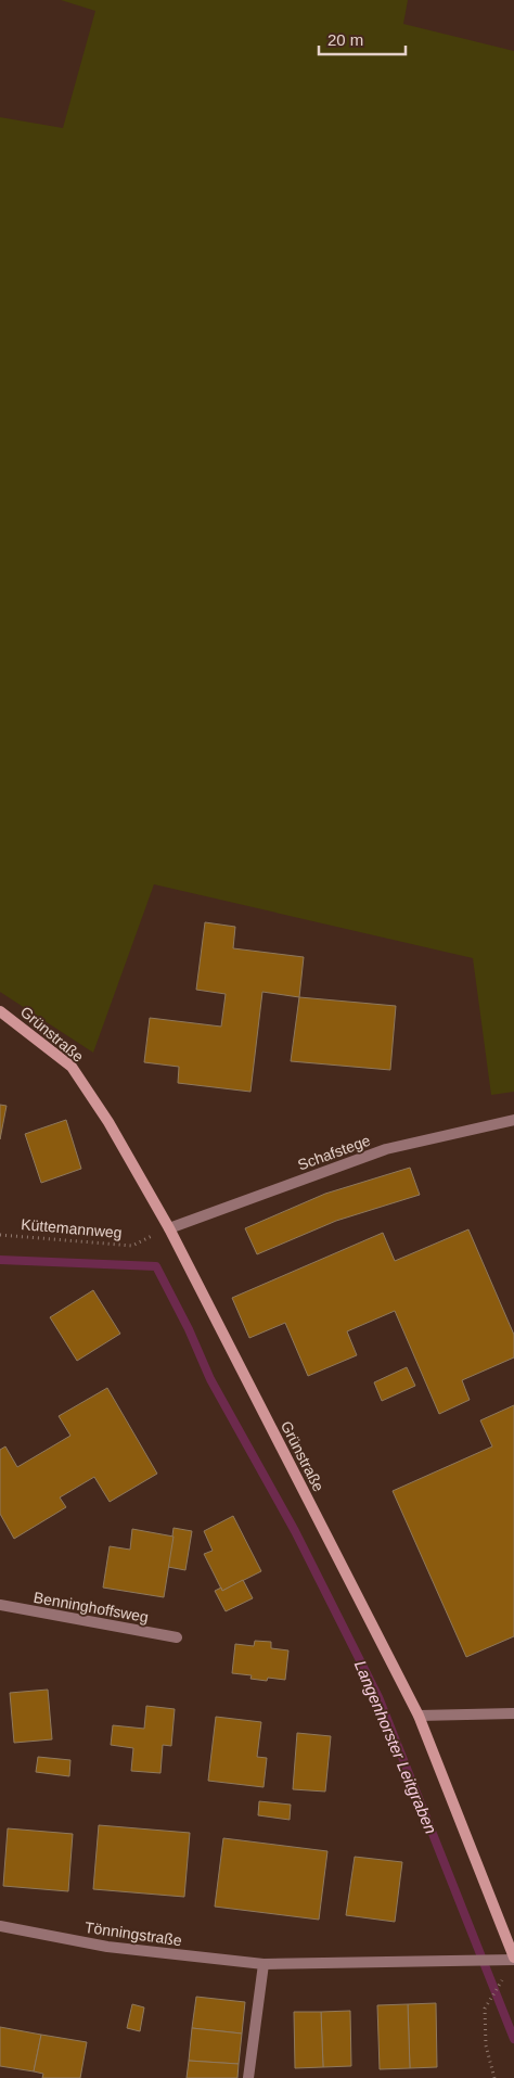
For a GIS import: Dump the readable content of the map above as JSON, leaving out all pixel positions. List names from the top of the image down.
{
  "streets": {
    "street": [
      "Grünstraße",
      "Schafstege",
      "Benninghoffsweg",
      "Tönningstraße"
    ],
    "path": ["Küttemannweg"]
  },
  "crossings": [
    ["Grünstraße", "Schafstege"],
    ["Grünstraße", "Küttemannweg"],
    ["Grünstraße", "Tönningstraße"],
    ["Schafstege", "Küttemannweg"]
  ],
  "water": ["Langenhorster Leitgraben"],
  "scale_bar": "20 m"
}
